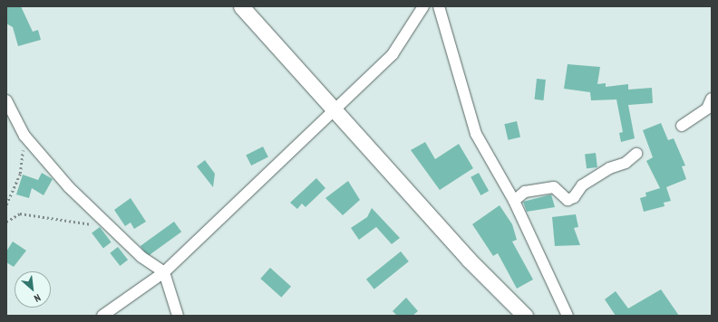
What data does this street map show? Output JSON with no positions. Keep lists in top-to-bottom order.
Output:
{
  "north": "bottom right"
}
